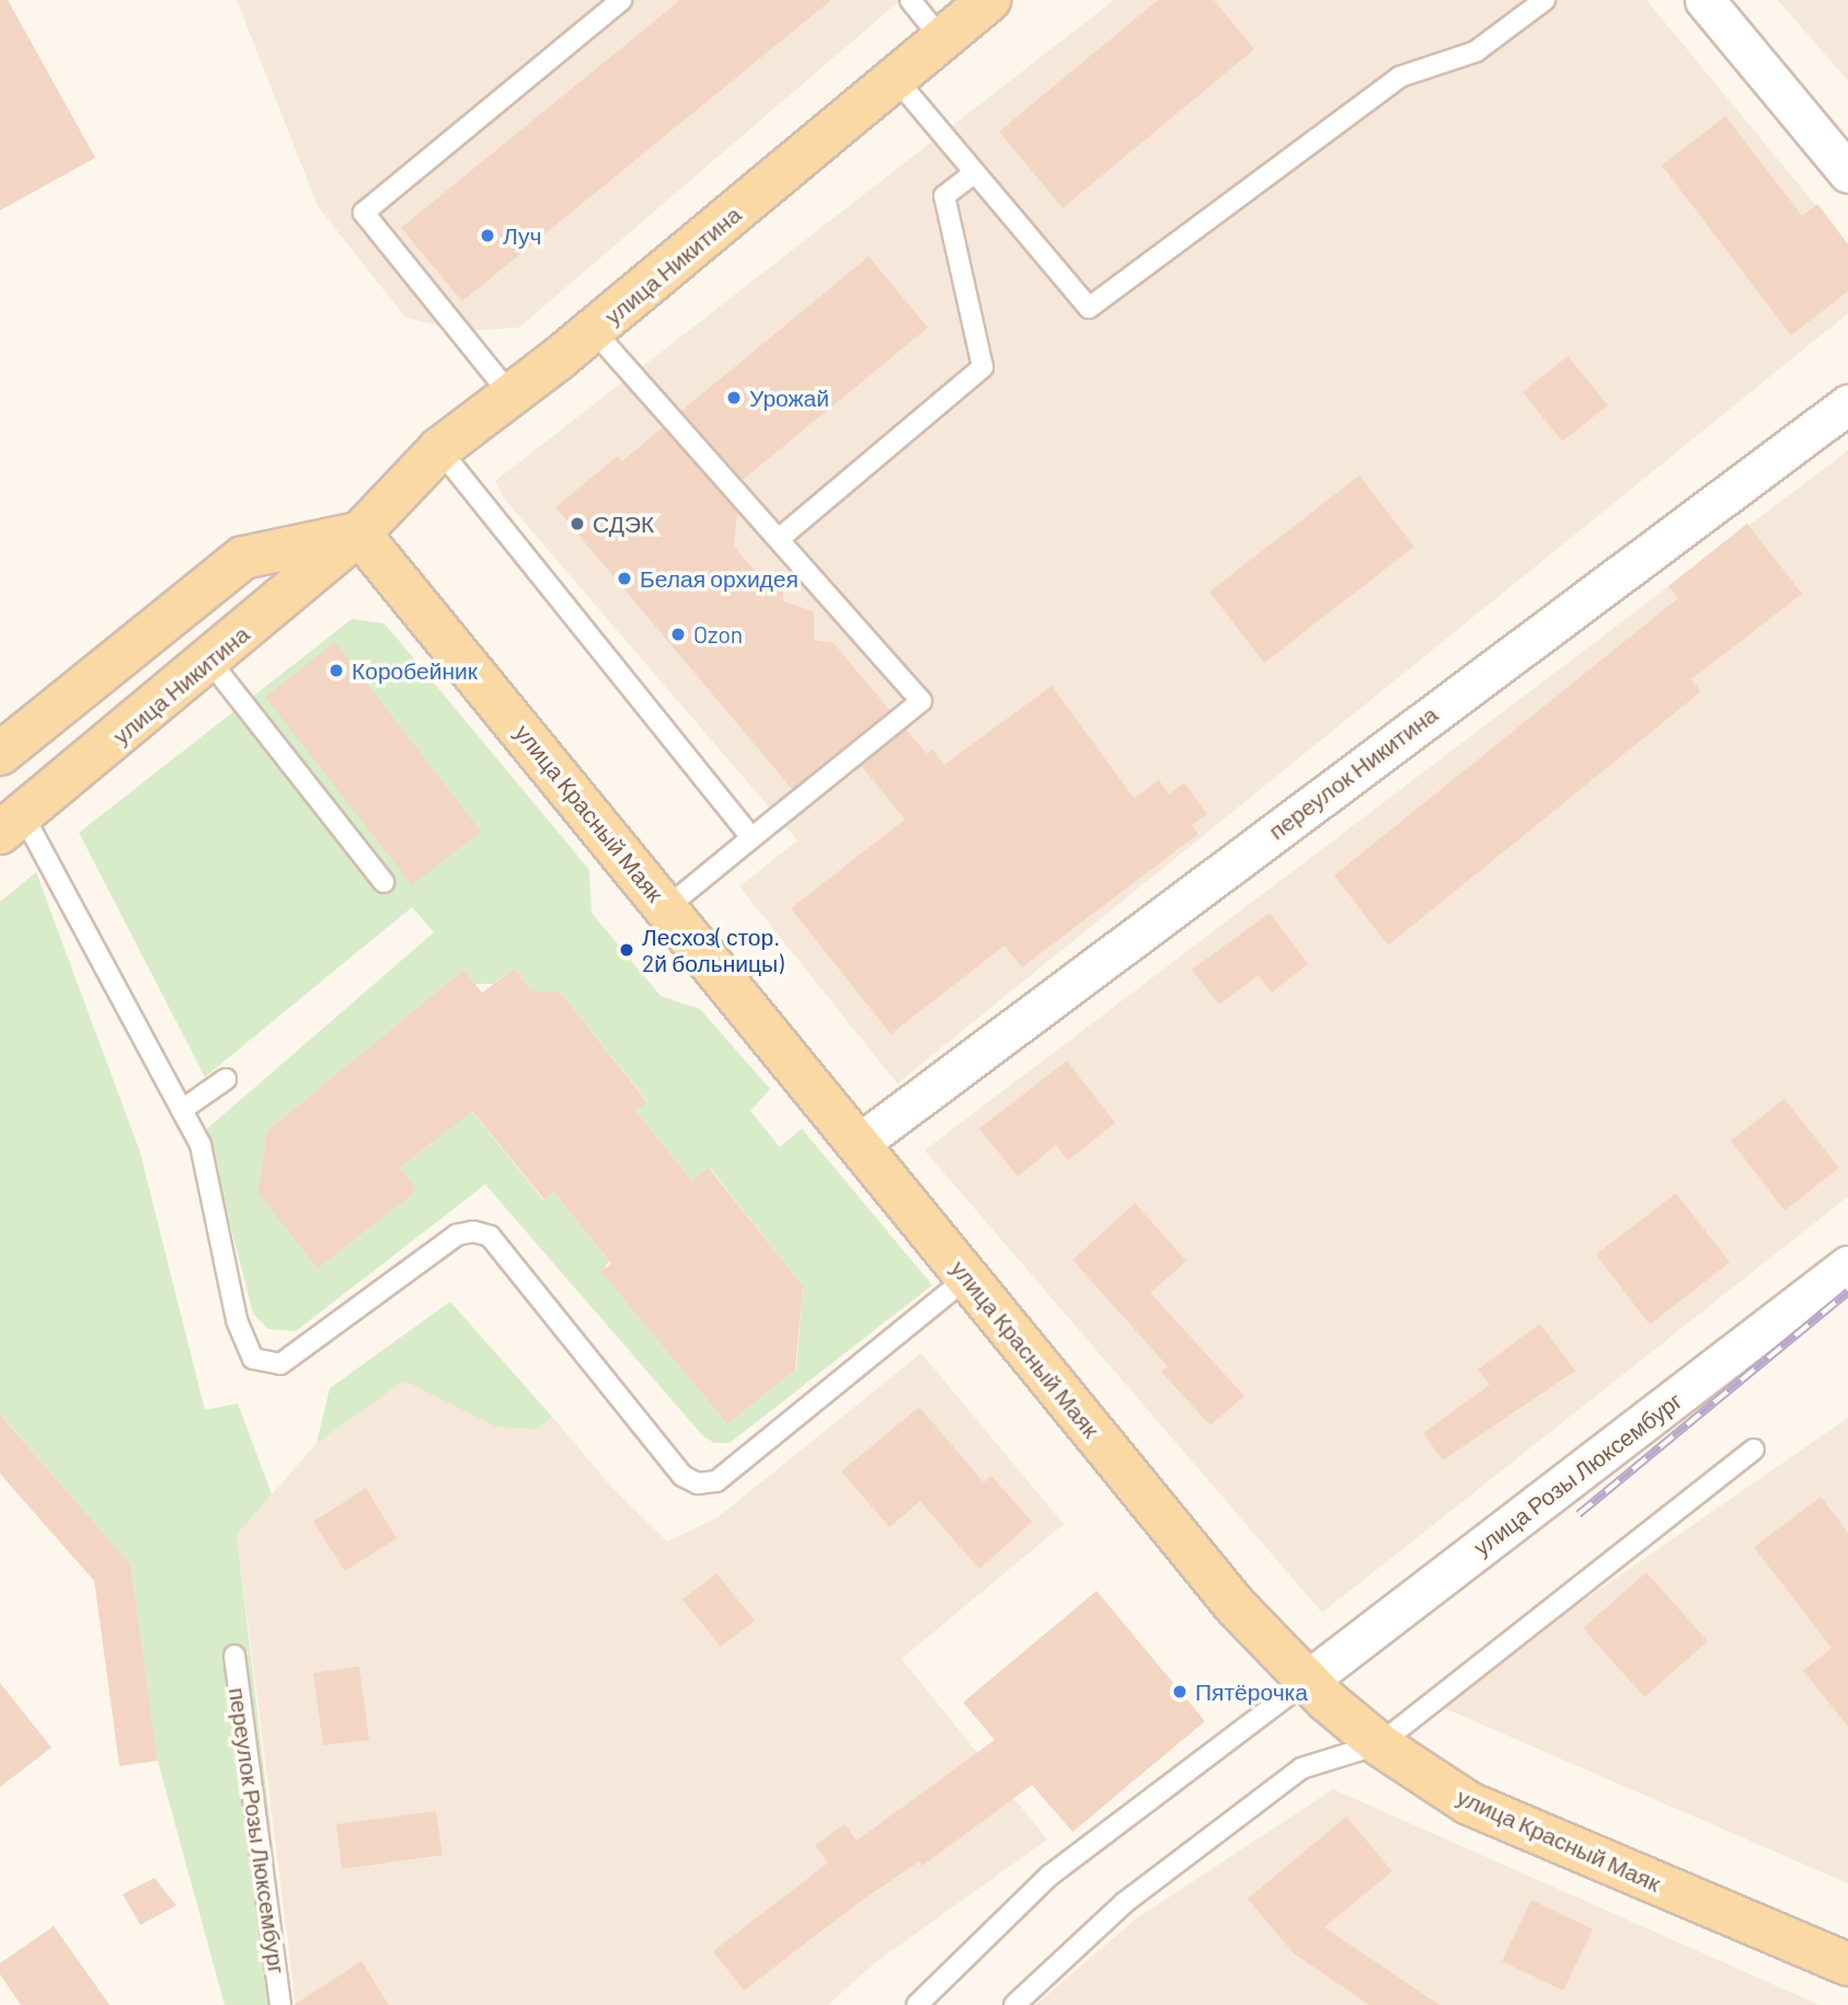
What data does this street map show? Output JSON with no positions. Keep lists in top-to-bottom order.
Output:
{
  "streets": {
    "main road": ["улица Никитина", "улица Красный Маяк"],
    "street": ["переулок Никитина", "улица Розы Люксембург"],
    "lane": ["переулок Розы Люксембург"]
  },
  "crossings": [
    ["улица Никитина", "улица Красный Маяк"],
    ["переулок Никитина", "улица Красный Маяк"],
    ["улица Красный Маяк", "улица Розы Люксембург"]
  ],
  "places": [
    "Луч",
    "Урожай",
    "СДЭК",
    "Белая орхидея",
    "Ozon",
    "Коробейник",
    "Лесхоз( стор. 2й больницы)",
    "Пятёрочка"
  ]
}
